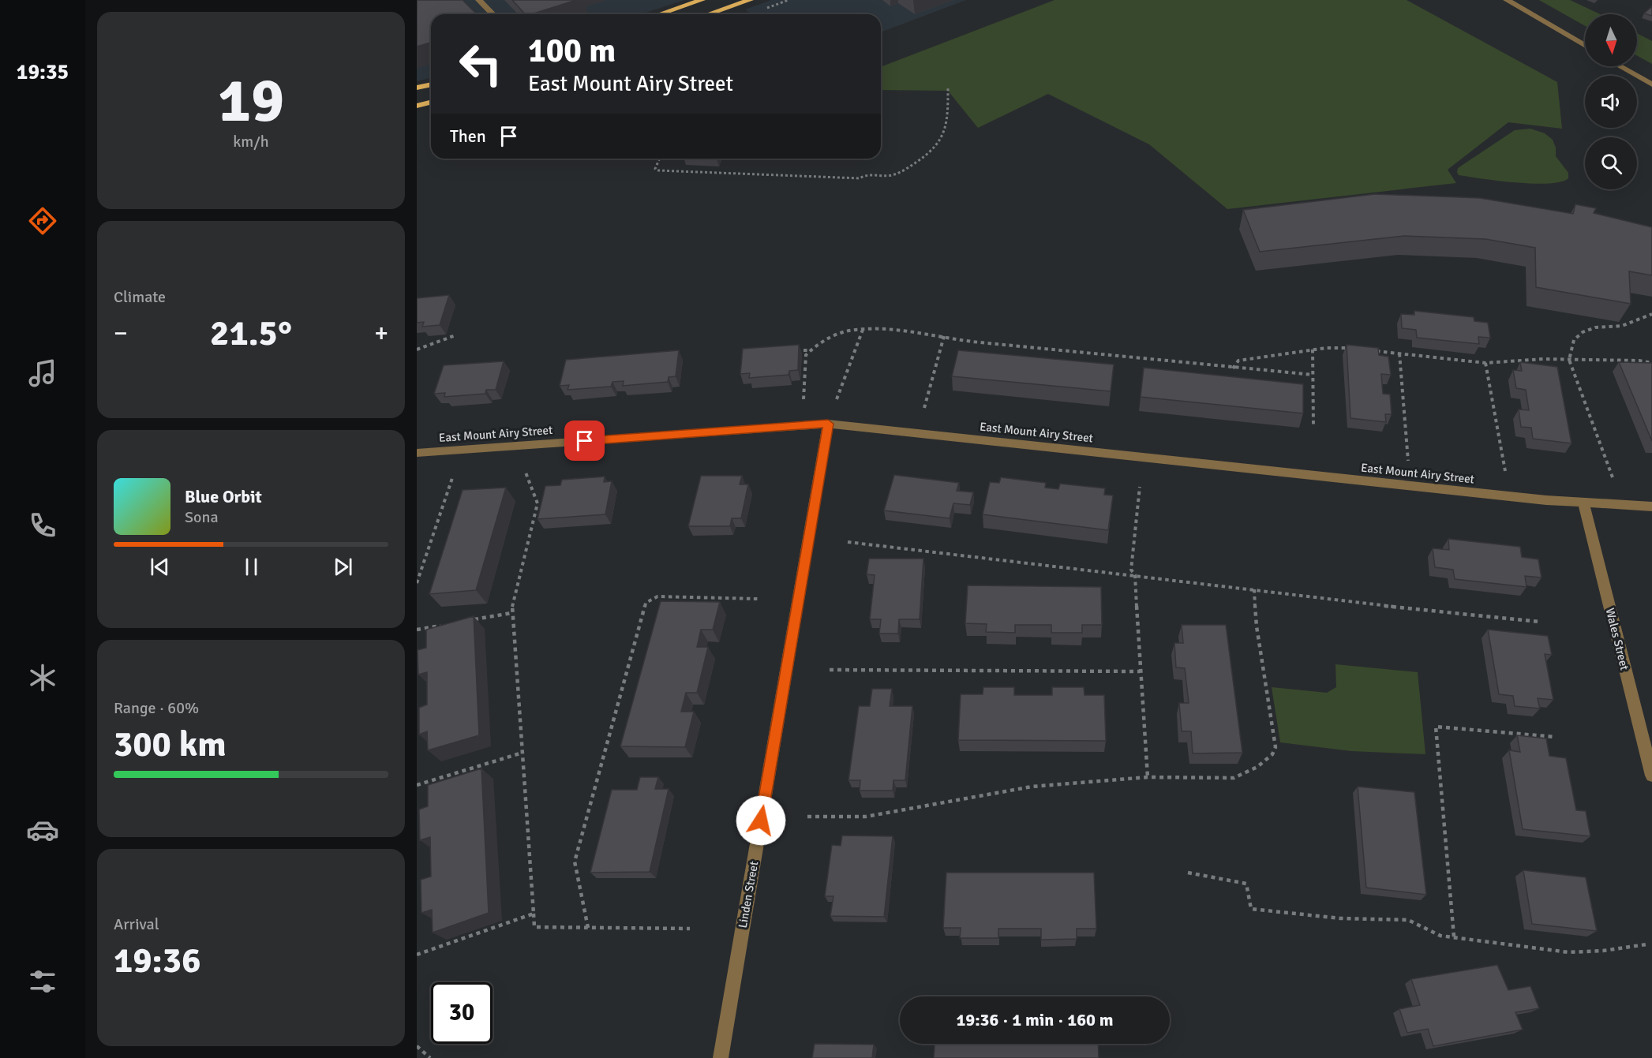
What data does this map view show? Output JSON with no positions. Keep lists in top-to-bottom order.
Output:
{
  "streets": {
    "street": ["East Mount Airy Street", "Wales Street", "Linden Street"]
  },
  "crossings": [
    ["East Mount Airy Street", "Wales Street"],
    ["East Mount Airy Street", "Linden Street"]
  ],
  "north": "bottom",
  "page": {
    "tabs": "19:35",
    "tile": [
      ["19", "km/h"],
      "Climate",
      ["Range · 60%", "300 km"],
      ["Arrival", "19:36"]
    ],
    "turn": ["100 m", "East Mount Airy Street"],
    "then": "Then",
    "heat": ["−", "21.5°", "+"],
    "song": ["Blue Orbit", "Sona"],
    "limit": "30",
    "trip": "19:36 · 1 min · 160 m"
  }
}
